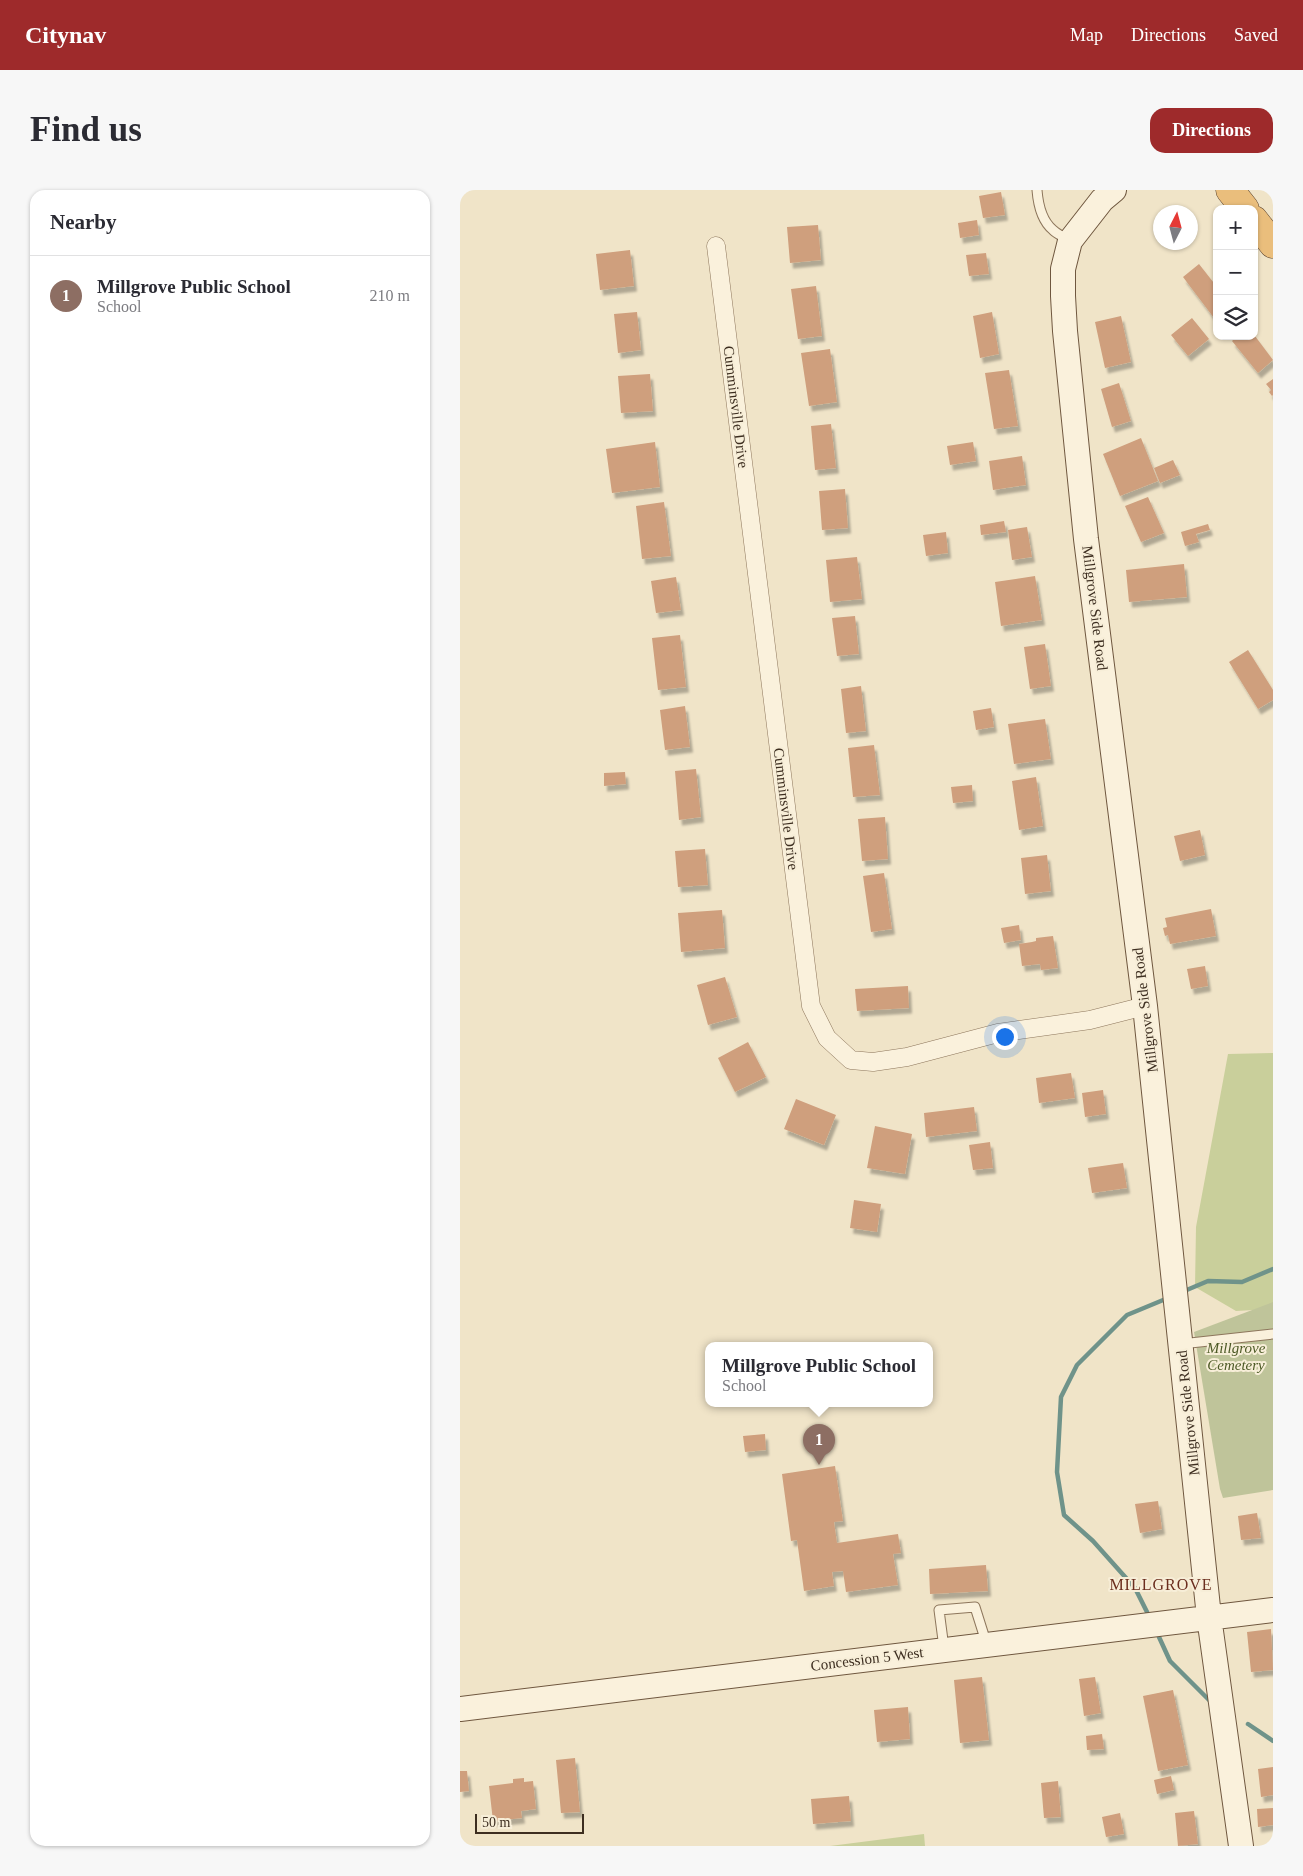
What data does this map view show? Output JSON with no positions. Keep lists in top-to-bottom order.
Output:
{
  "streets": {
    "main road": ["Millgrove Side Road", "Concession 5 West"],
    "street": ["Cumminsville Drive"]
  },
  "crossings": [
    ["Cumminsville Drive", "Millgrove Side Road"],
    ["Millgrove Side Road", "Concession 5 West"]
  ],
  "districts": ["MILLGROVE"],
  "parks": ["Millgrove Cemetery"],
  "scale_bar": "50 m",
  "north": "top",
  "page": {
    "header": "Citynav",
    "nav": ["Map", "Directions", "Saved"],
    "buttons": "Directions",
    "title": "Find us",
    "heading": "Nearby",
    "map_buttons": ["+", "−"],
    "list": [
      {
        "mark": "1",
        "name": "Millgrove Public School",
        "note": "School",
        "value": "210 m"
      }
    ],
    "popup": ["Millgrove Public School", "School"],
    "pins": "1",
    "scale": "50 m"
  }
}
